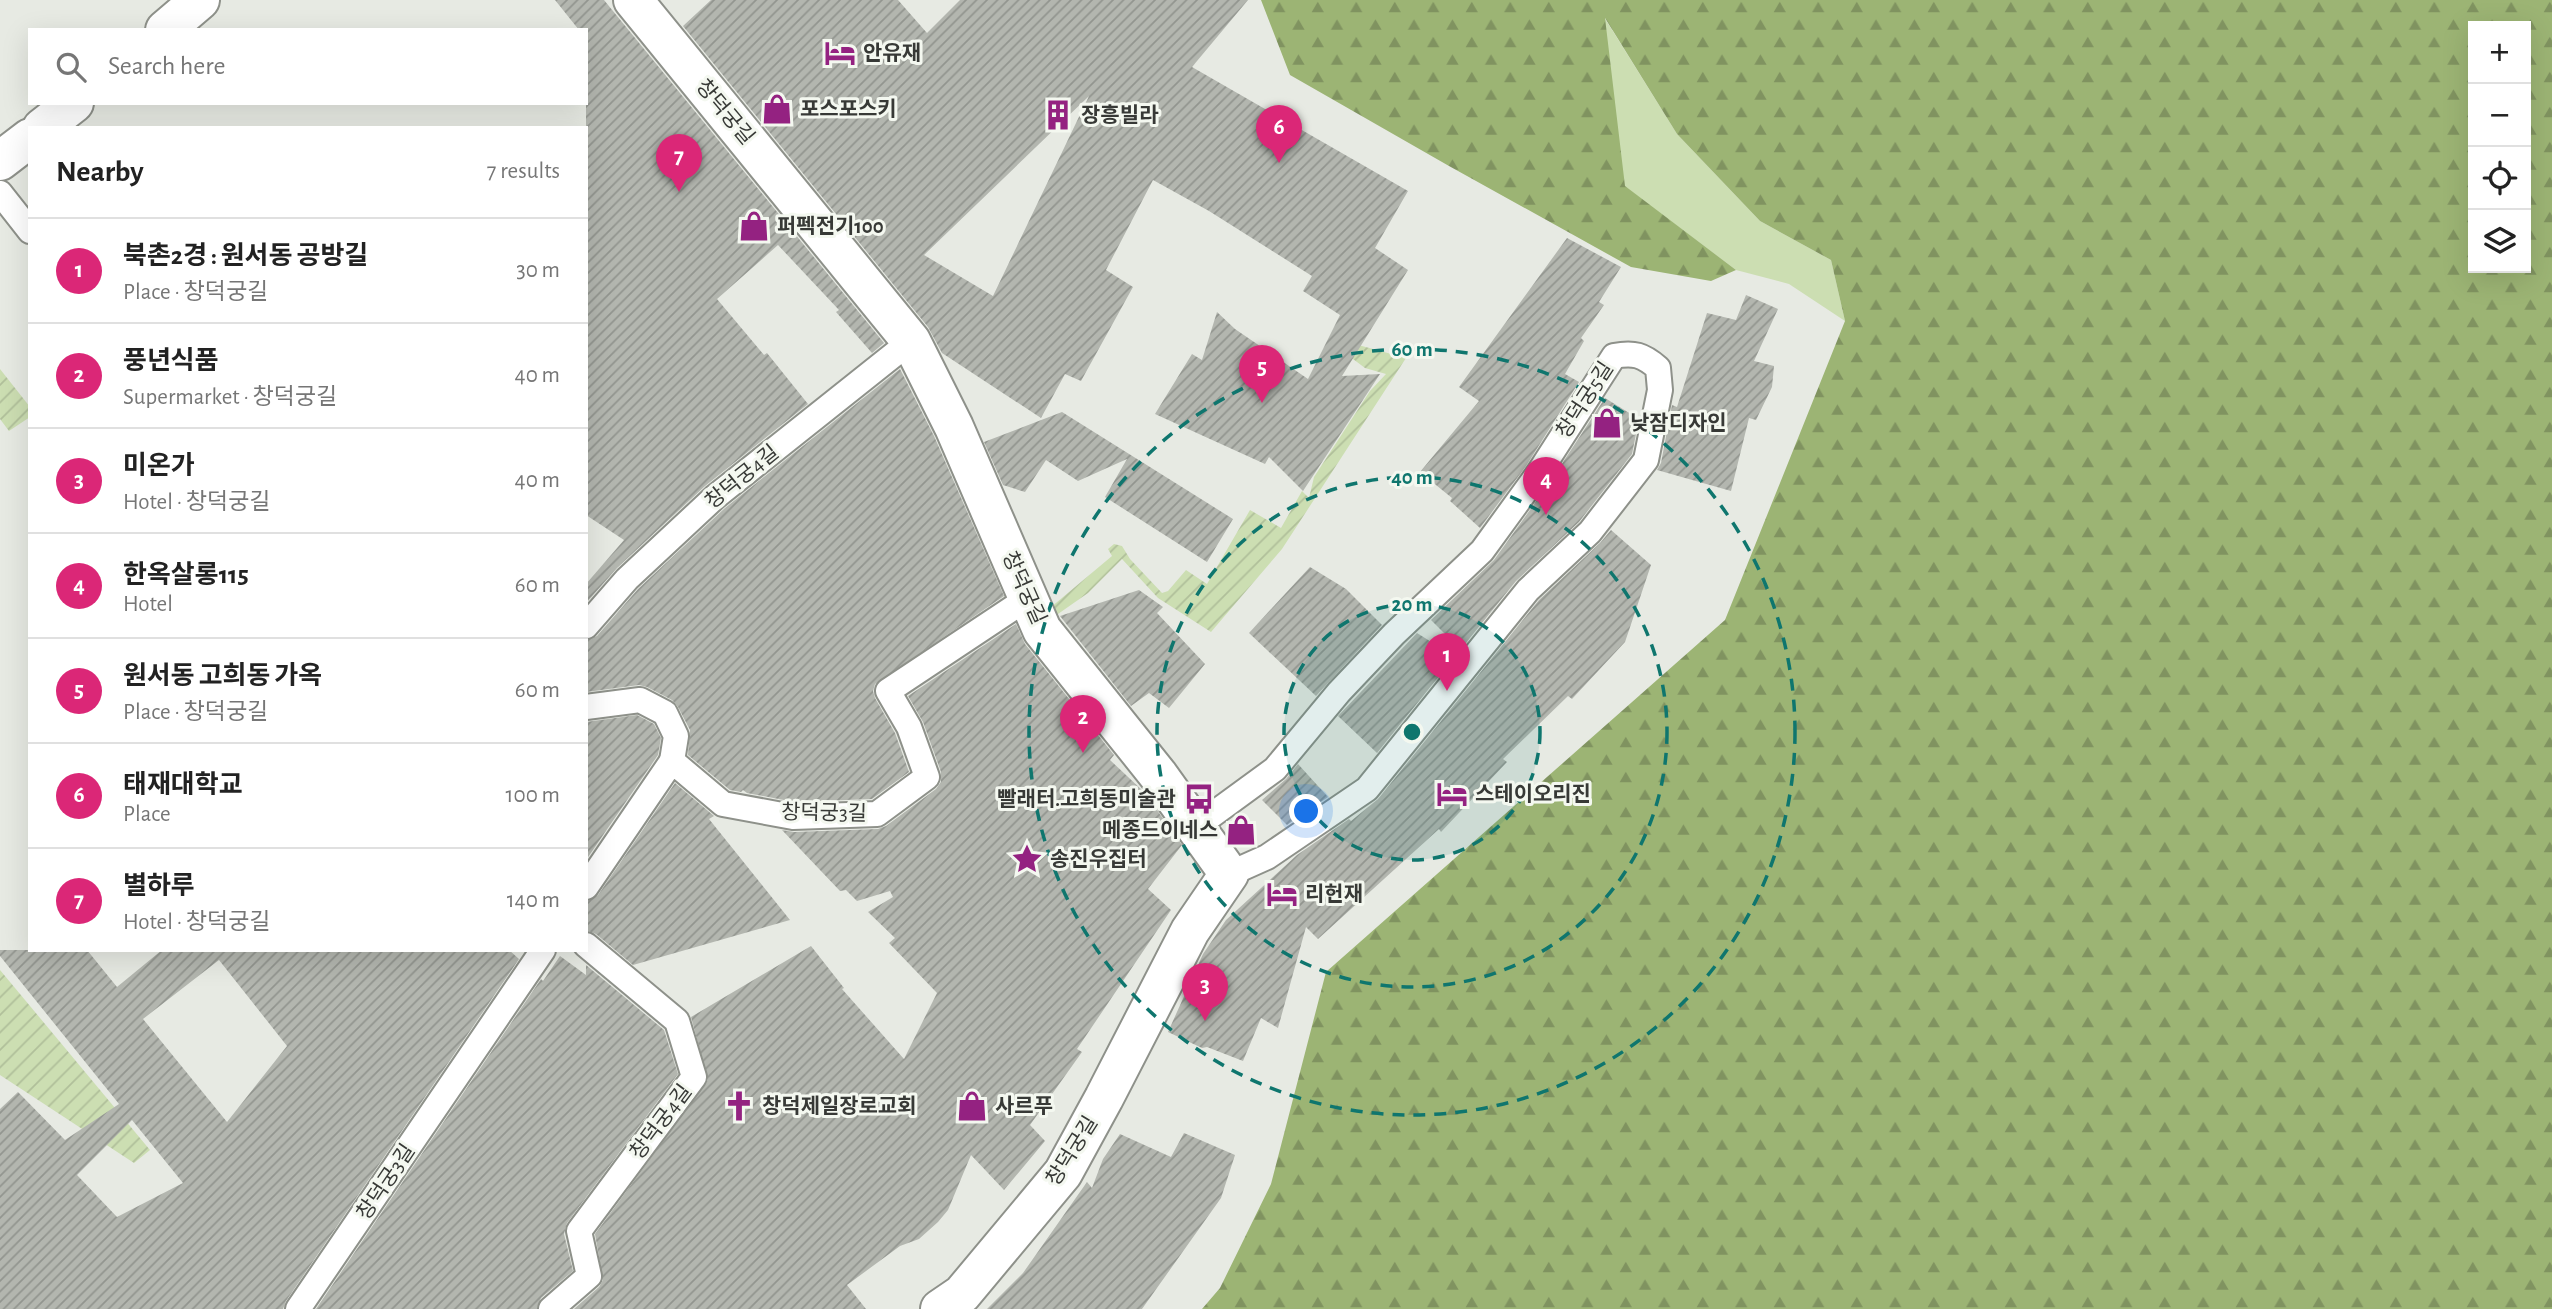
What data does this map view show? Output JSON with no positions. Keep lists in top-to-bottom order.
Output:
{
  "streets": {
    "street": ["창덕궁길"],
    "lane": ["창덕궁5길", "창덕궁4길", "창덕궁3길"]
  },
  "crossings": [
    ["창덕궁길", "창덕궁5길"],
    ["창덕궁길", "창덕궁4길"],
    ["창덕궁길", "창덕궁3길"]
  ],
  "places": {
    "hotel": ["안유재", "스테이오리진", "리헌재"],
    "shop": [
      "포스포스키",
      "퍼펙전기100",
      "낮잠디자인",
      "메종드이네스",
      "사르푸"
    ],
    "building": ["장흥빌라"],
    "bus stop": ["빨래터.고희동미술관"],
    "place": ["송진우집터"],
    "church": ["창덕제일장로교회"]
  },
  "page": {
    "map_buttons": ["+", "−"],
    "search": "Search here",
    "pins": [
      "6",
      "7",
      "5",
      "4",
      "1",
      "2",
      "3"
    ],
    "heading": ["Nearby", "7 results"],
    "list": [
      {
        "mark": "1",
        "name": "북촌2경 : 원서동 공방길",
        "note": "Place · 창덕궁길",
        "value": "30 m"
      },
      {
        "mark": "2",
        "name": "풍년식품",
        "note": "Supermarket · 창덕궁길",
        "value": "40 m"
      },
      {
        "mark": "3",
        "name": "미온가",
        "note": "Hotel · 창덕궁길",
        "value": "40 m"
      },
      {
        "mark": "4",
        "name": "한옥살롱115",
        "note": "Hotel",
        "value": "60 m"
      },
      {
        "mark": "5",
        "name": "원서동 고희동 가옥",
        "note": "Place · 창덕궁길",
        "value": "60 m"
      },
      {
        "mark": "6",
        "name": "태재대학교",
        "note": "Place",
        "value": "100 m"
      },
      {
        "mark": "7",
        "name": "별하루",
        "note": "Hotel · 창덕궁길",
        "value": "140 m"
      }
    ]
  },
  "rings": ["60 m", "40 m", "20 m"]
}
